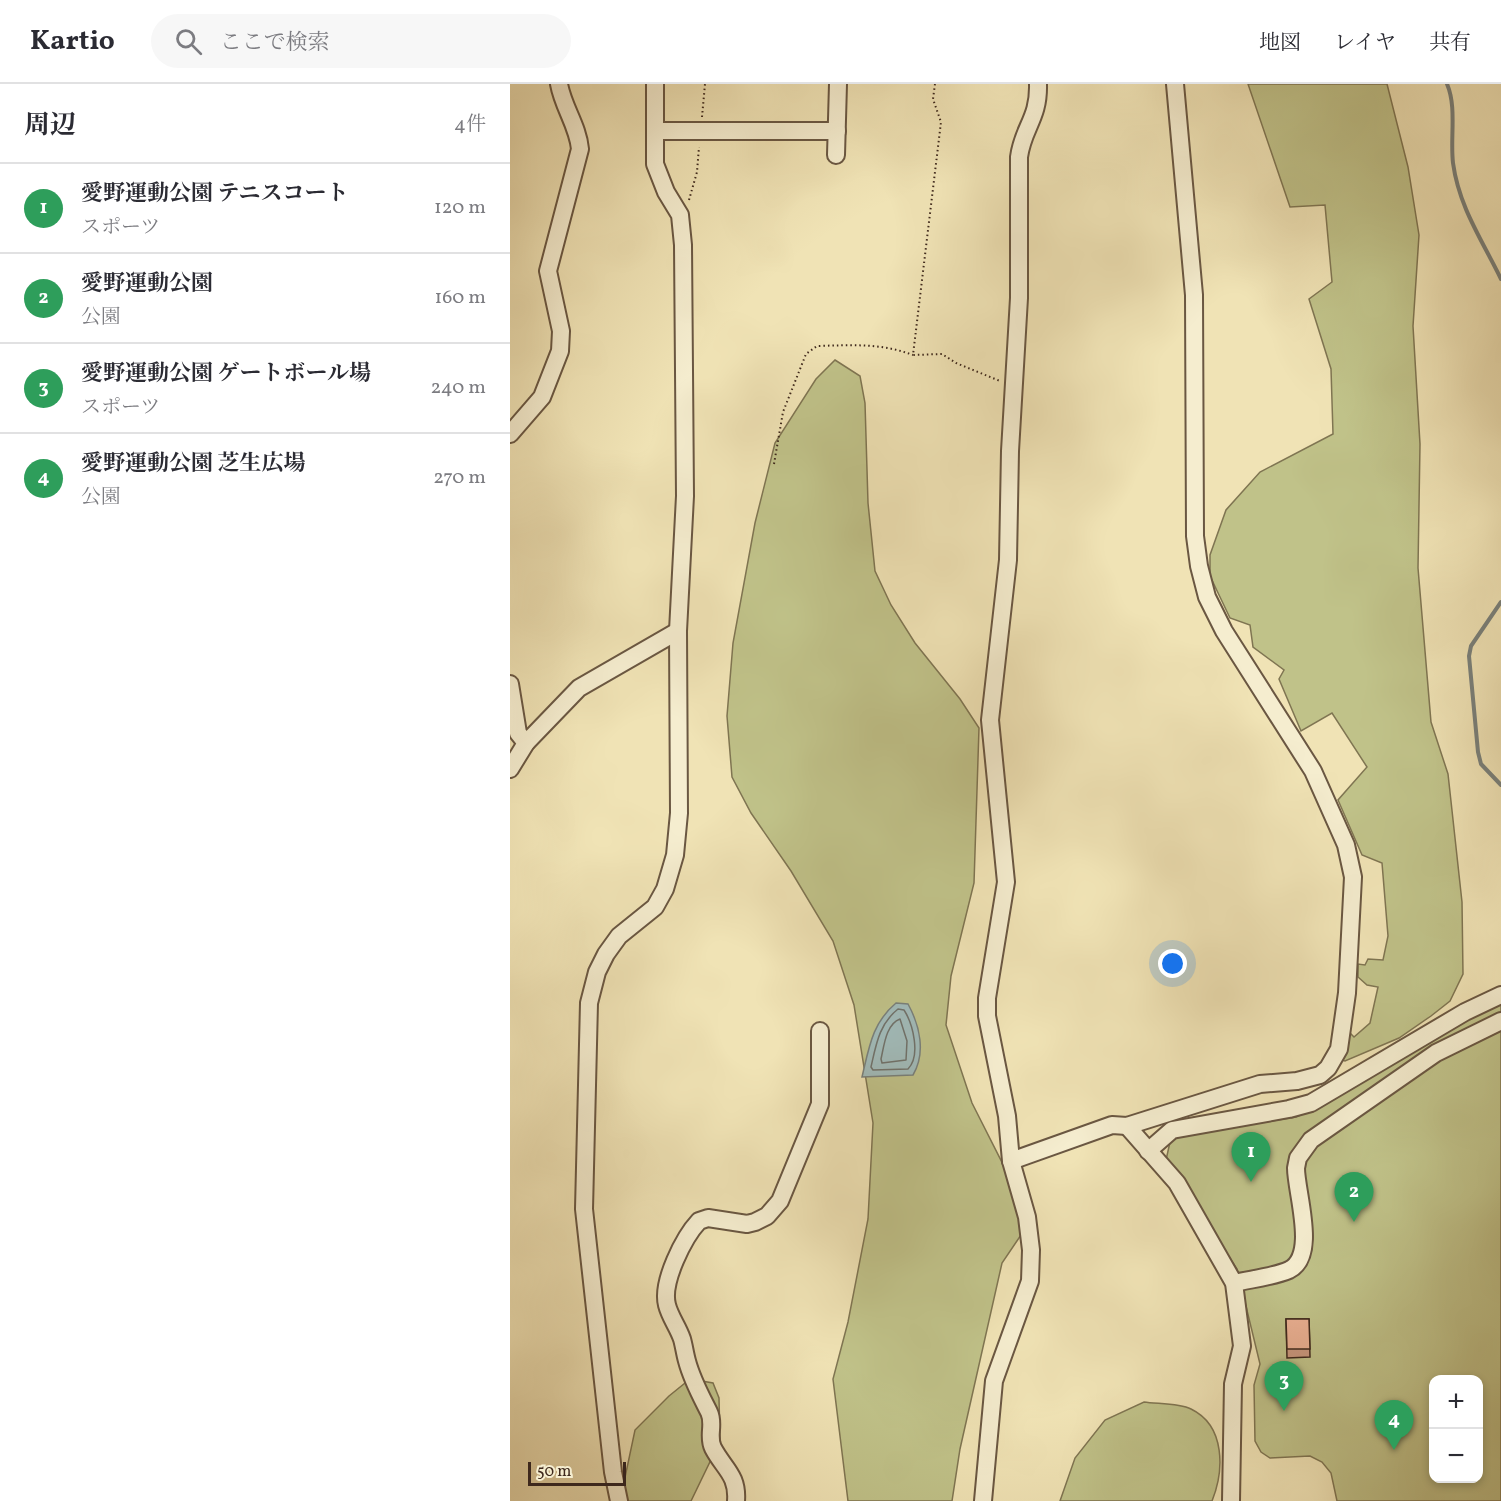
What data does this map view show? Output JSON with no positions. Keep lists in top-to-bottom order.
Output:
{
  "scale_bar": "50 m",
  "page": {
    "header": "Kartio",
    "search": "ここで検索",
    "nav": ["地図", "レイヤ", "共有"],
    "heading": ["周辺", "4件"],
    "list": [
      {
        "mark": "1",
        "name": "愛野運動公園 テニスコート",
        "note": "スポーツ",
        "value": "120 m"
      },
      {
        "mark": "2",
        "name": "愛野運動公園",
        "note": "公園",
        "value": "160 m"
      },
      {
        "mark": "3",
        "name": "愛野運動公園 ゲートボール場",
        "note": "スポーツ",
        "value": "240 m"
      },
      {
        "mark": "4",
        "name": "愛野運動公園 芝生広場",
        "note": "公園",
        "value": "270 m"
      }
    ],
    "pins": [
      "1",
      "2",
      "3",
      "4"
    ],
    "map_buttons": ["+", "−"],
    "scale": "50 m"
  }
}
